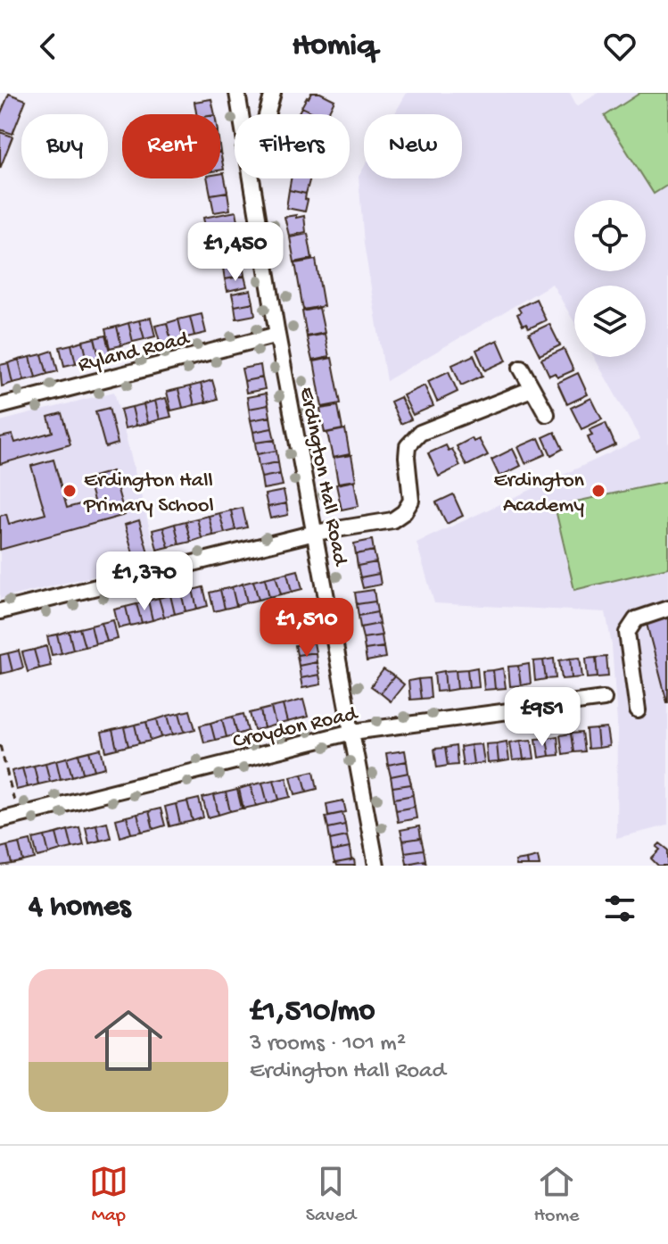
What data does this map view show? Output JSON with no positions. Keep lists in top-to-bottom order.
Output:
{
  "streets": {
    "street": ["Ryland Road", "Erdington Hall Road", "Croydon Road"]
  },
  "crossings": [
    ["Ryland Road", "Erdington Hall Road"],
    ["Erdington Hall Road", "Croydon Road"]
  ],
  "places": ["Erdington Hall Primary School", "Erdington Academy"],
  "page": {
    "header": "Homiq",
    "chip": [
      "Buy",
      "Rent",
      "Filters",
      "New"
    ],
    "price": [
      "£1,450",
      "£1,370",
      "£1,510",
      "£951"
    ],
    "heading": "4 homes",
    "list": [
      {
        "name": "£1,510/mo",
        "note": "3 rooms · 101 m² · Erdington Hall Road"
      }
    ],
    "tabs": ["Map", "Saved", "Home"]
  }
}
